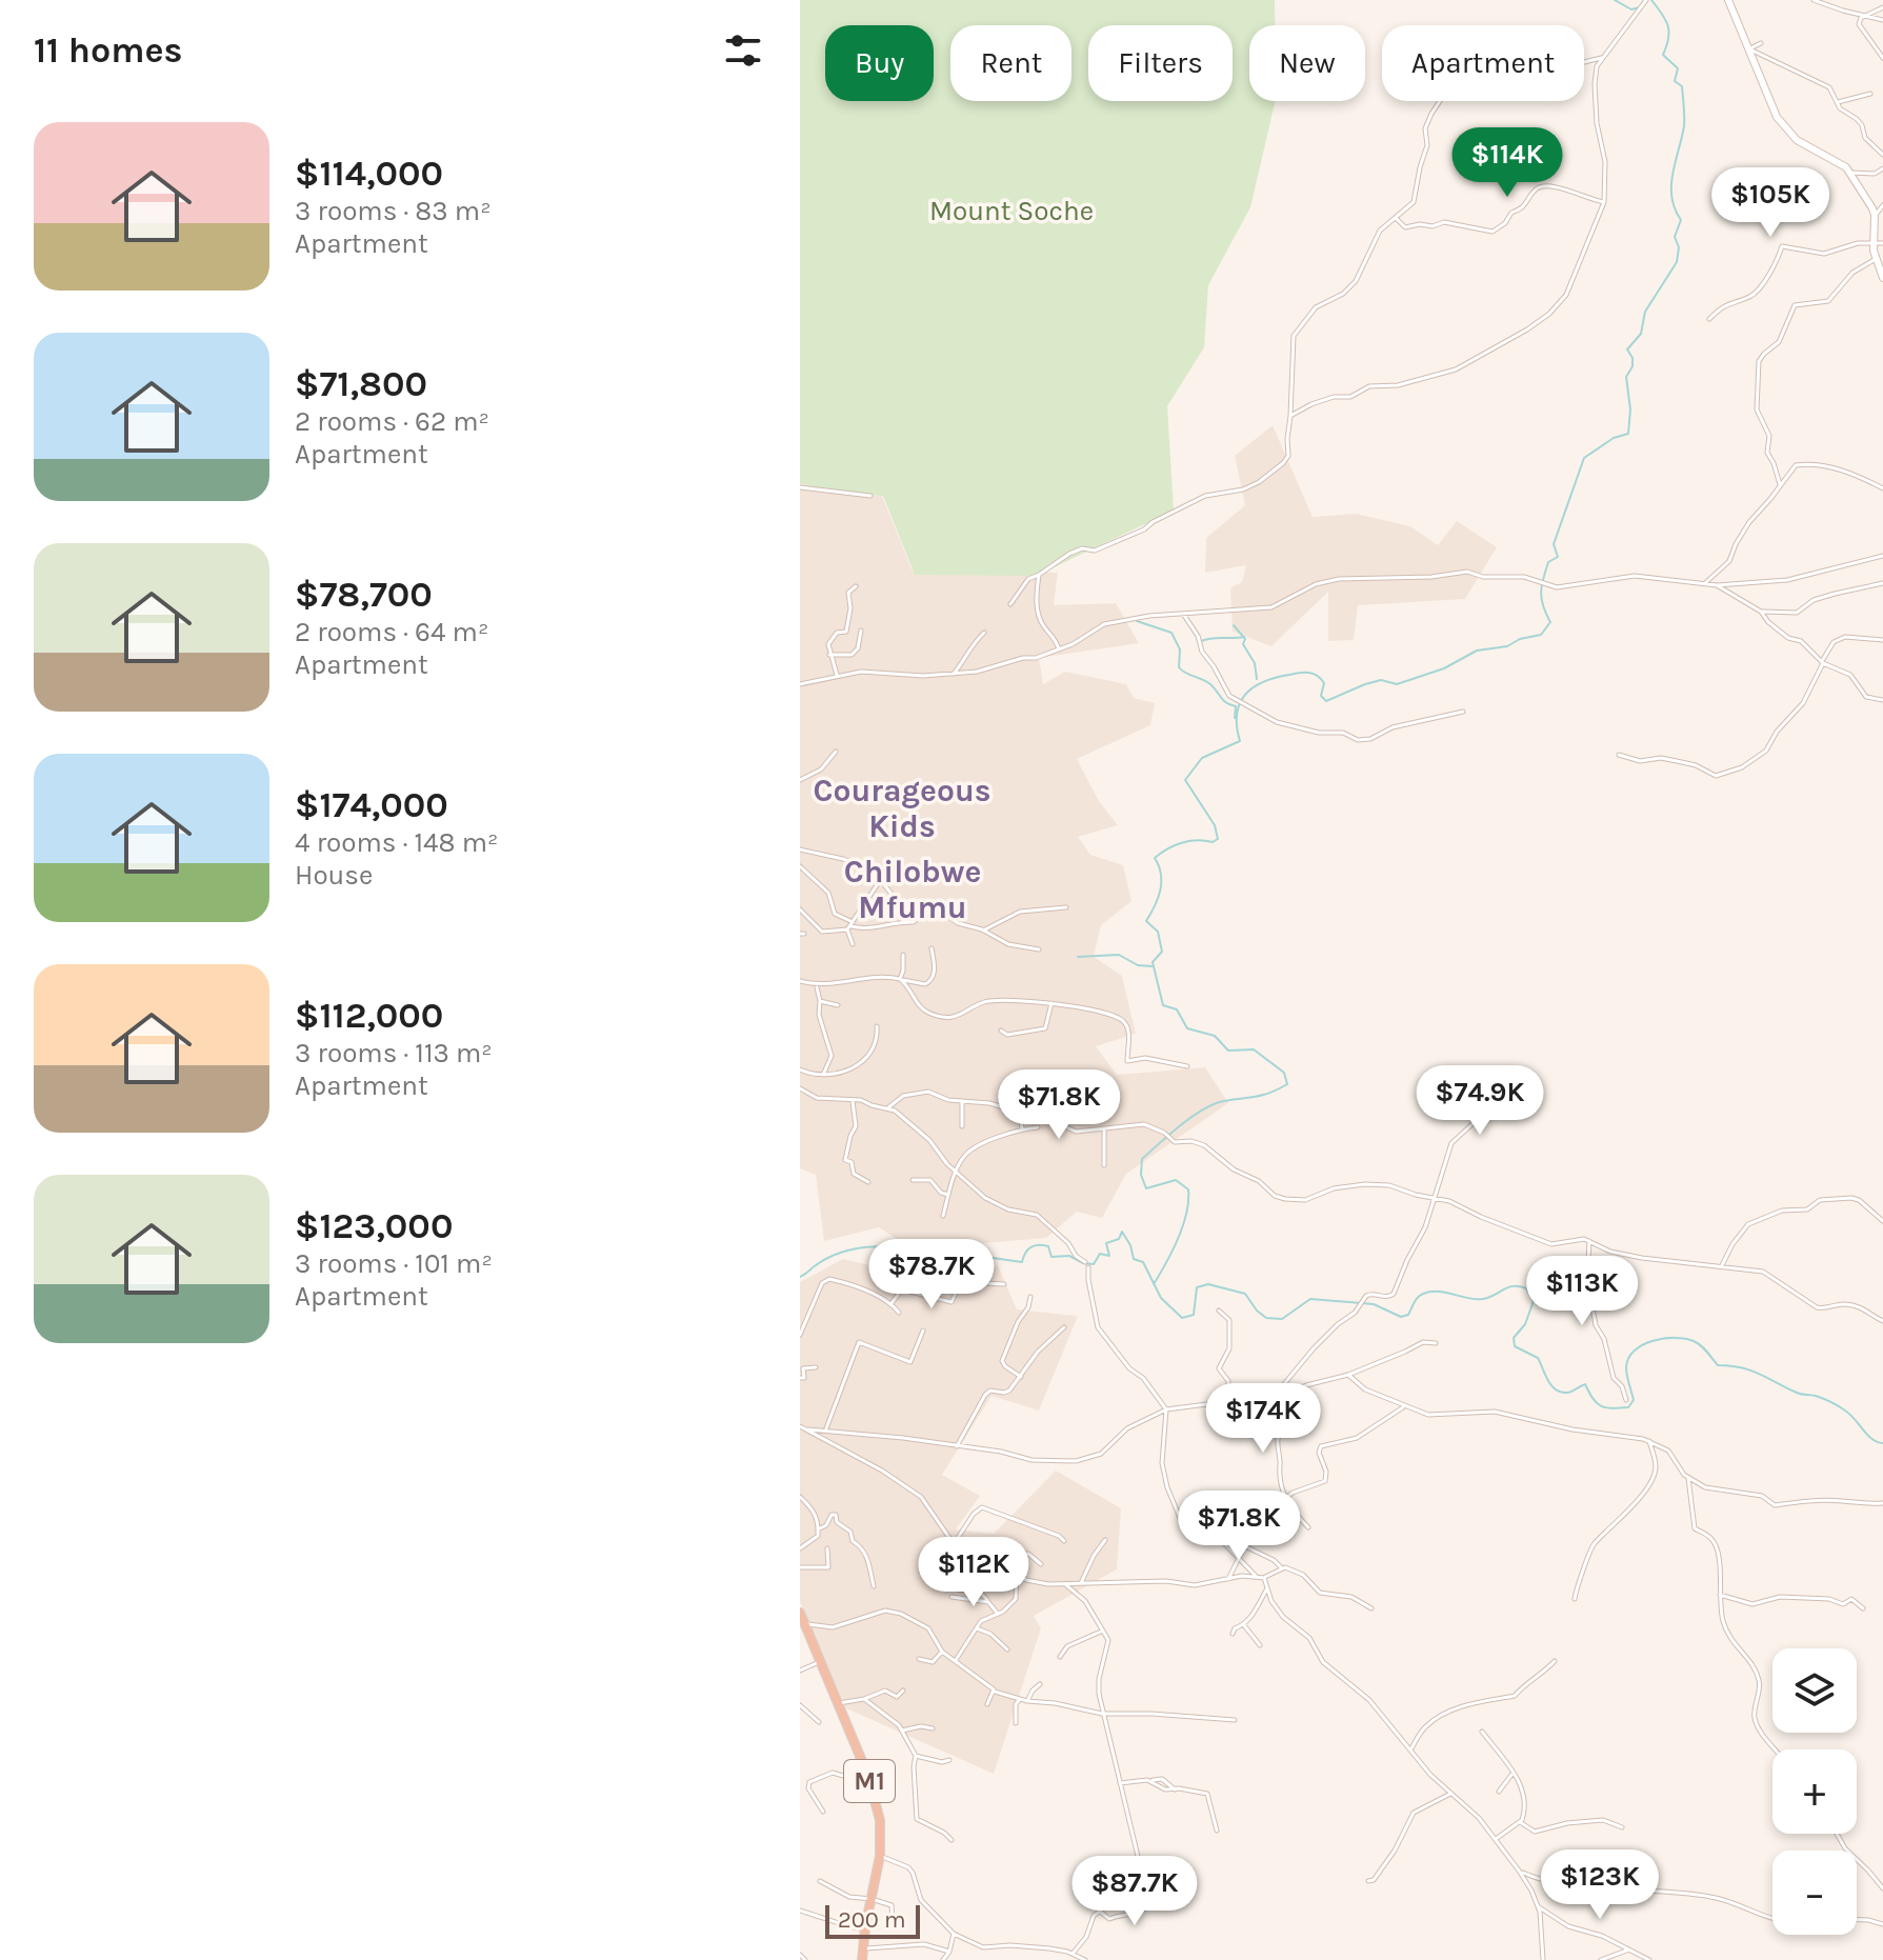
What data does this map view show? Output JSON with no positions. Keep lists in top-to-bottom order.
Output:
{
  "streets": {
    "highway": ["M1"]
  },
  "districts": ["Courageous Kids", "Chilobwe Mfumu"],
  "parks": ["Mount Soche"],
  "scale_bar": "200 m",
  "page": {
    "heading": "11 homes",
    "chip": [
      "Buy",
      "Rent",
      "Filters",
      "New",
      "Apartment"
    ],
    "list": [
      {
        "name": "$114,000",
        "note": "3 rooms · 83 m² · Apartment"
      },
      {
        "name": "$71,800",
        "note": "2 rooms · 62 m² · Apartment"
      },
      {
        "name": "$78,700",
        "note": "2 rooms · 64 m² · Apartment"
      },
      {
        "name": "$174,000",
        "note": "4 rooms · 148 m² · House"
      },
      {
        "name": "$112,000",
        "note": "3 rooms · 113 m² · Apartment"
      },
      {
        "name": "$123,000",
        "note": "3 rooms · 101 m² · Apartment"
      }
    ],
    "price": [
      "$114K",
      "$105K",
      "$74.9K",
      "$71.8K",
      "$78.7K",
      "$113K",
      "$174K",
      "$71.8K",
      "$112K",
      "$123K",
      "$87.7K"
    ],
    "map_buttons": ["+", "−"],
    "scale": "200 m"
  }
}
